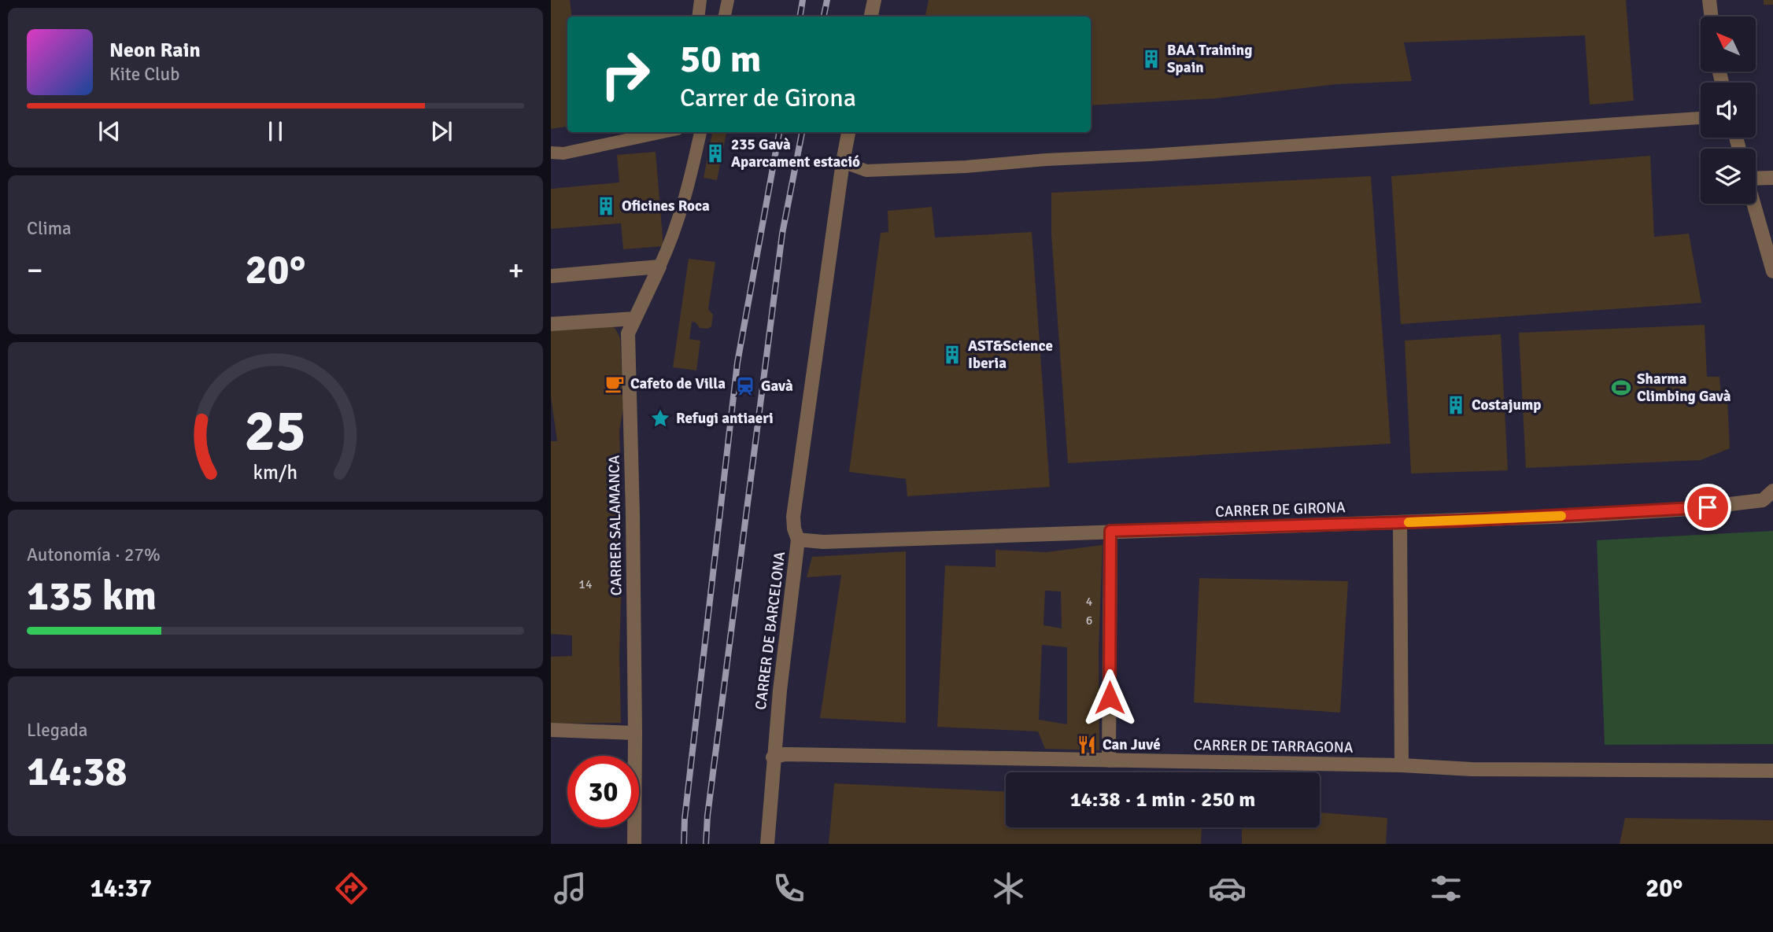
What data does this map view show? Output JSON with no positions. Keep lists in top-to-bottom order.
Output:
{
  "streets": {
    "street": [
      "CARRER DE GIRONA",
      "CARRER SALAMANCA",
      "CARRER DE BARCELONA",
      "CARRER DE TARRAGONA"
    ]
  },
  "crossings": [
    ["CARRER DE GIRONA", "CARRER DE BARCELONA"],
    ["CARRER DE BARCELONA", "CARRER DE TARRAGONA"]
  ],
  "places": {
    "building": [
      "BAA Training Spain",
      "235 Gavà Aparcament estació",
      "Oficines Roca",
      "AST&Science Iberia",
      "Costajump"
    ],
    "cafe": ["Cafeto de Villa"],
    "station": ["Gavà"],
    "sports": ["Sharma Climbing Gavà"],
    "place": ["Refugi antiaeri"],
    "restaurant": ["Can Juvé"]
  },
  "house_numbers": ["14", "4", "6"],
  "north": "top left",
  "page": {
    "turn": ["50 m", "Carrer de Girona"],
    "song": ["Neon Rain", "Kite Club"],
    "tile": [
      "Clima",
      ["Autonomía · 27%", "135 km"],
      ["Llegada", "14:38"]
    ],
    "heat": ["−", "20°", "+"],
    "limit": "30",
    "trip": "14:38 · 1 min · 250 m",
    "tabs": ["14:37", "20°"],
    "gauge": ["25", "km/h"]
  }
}
